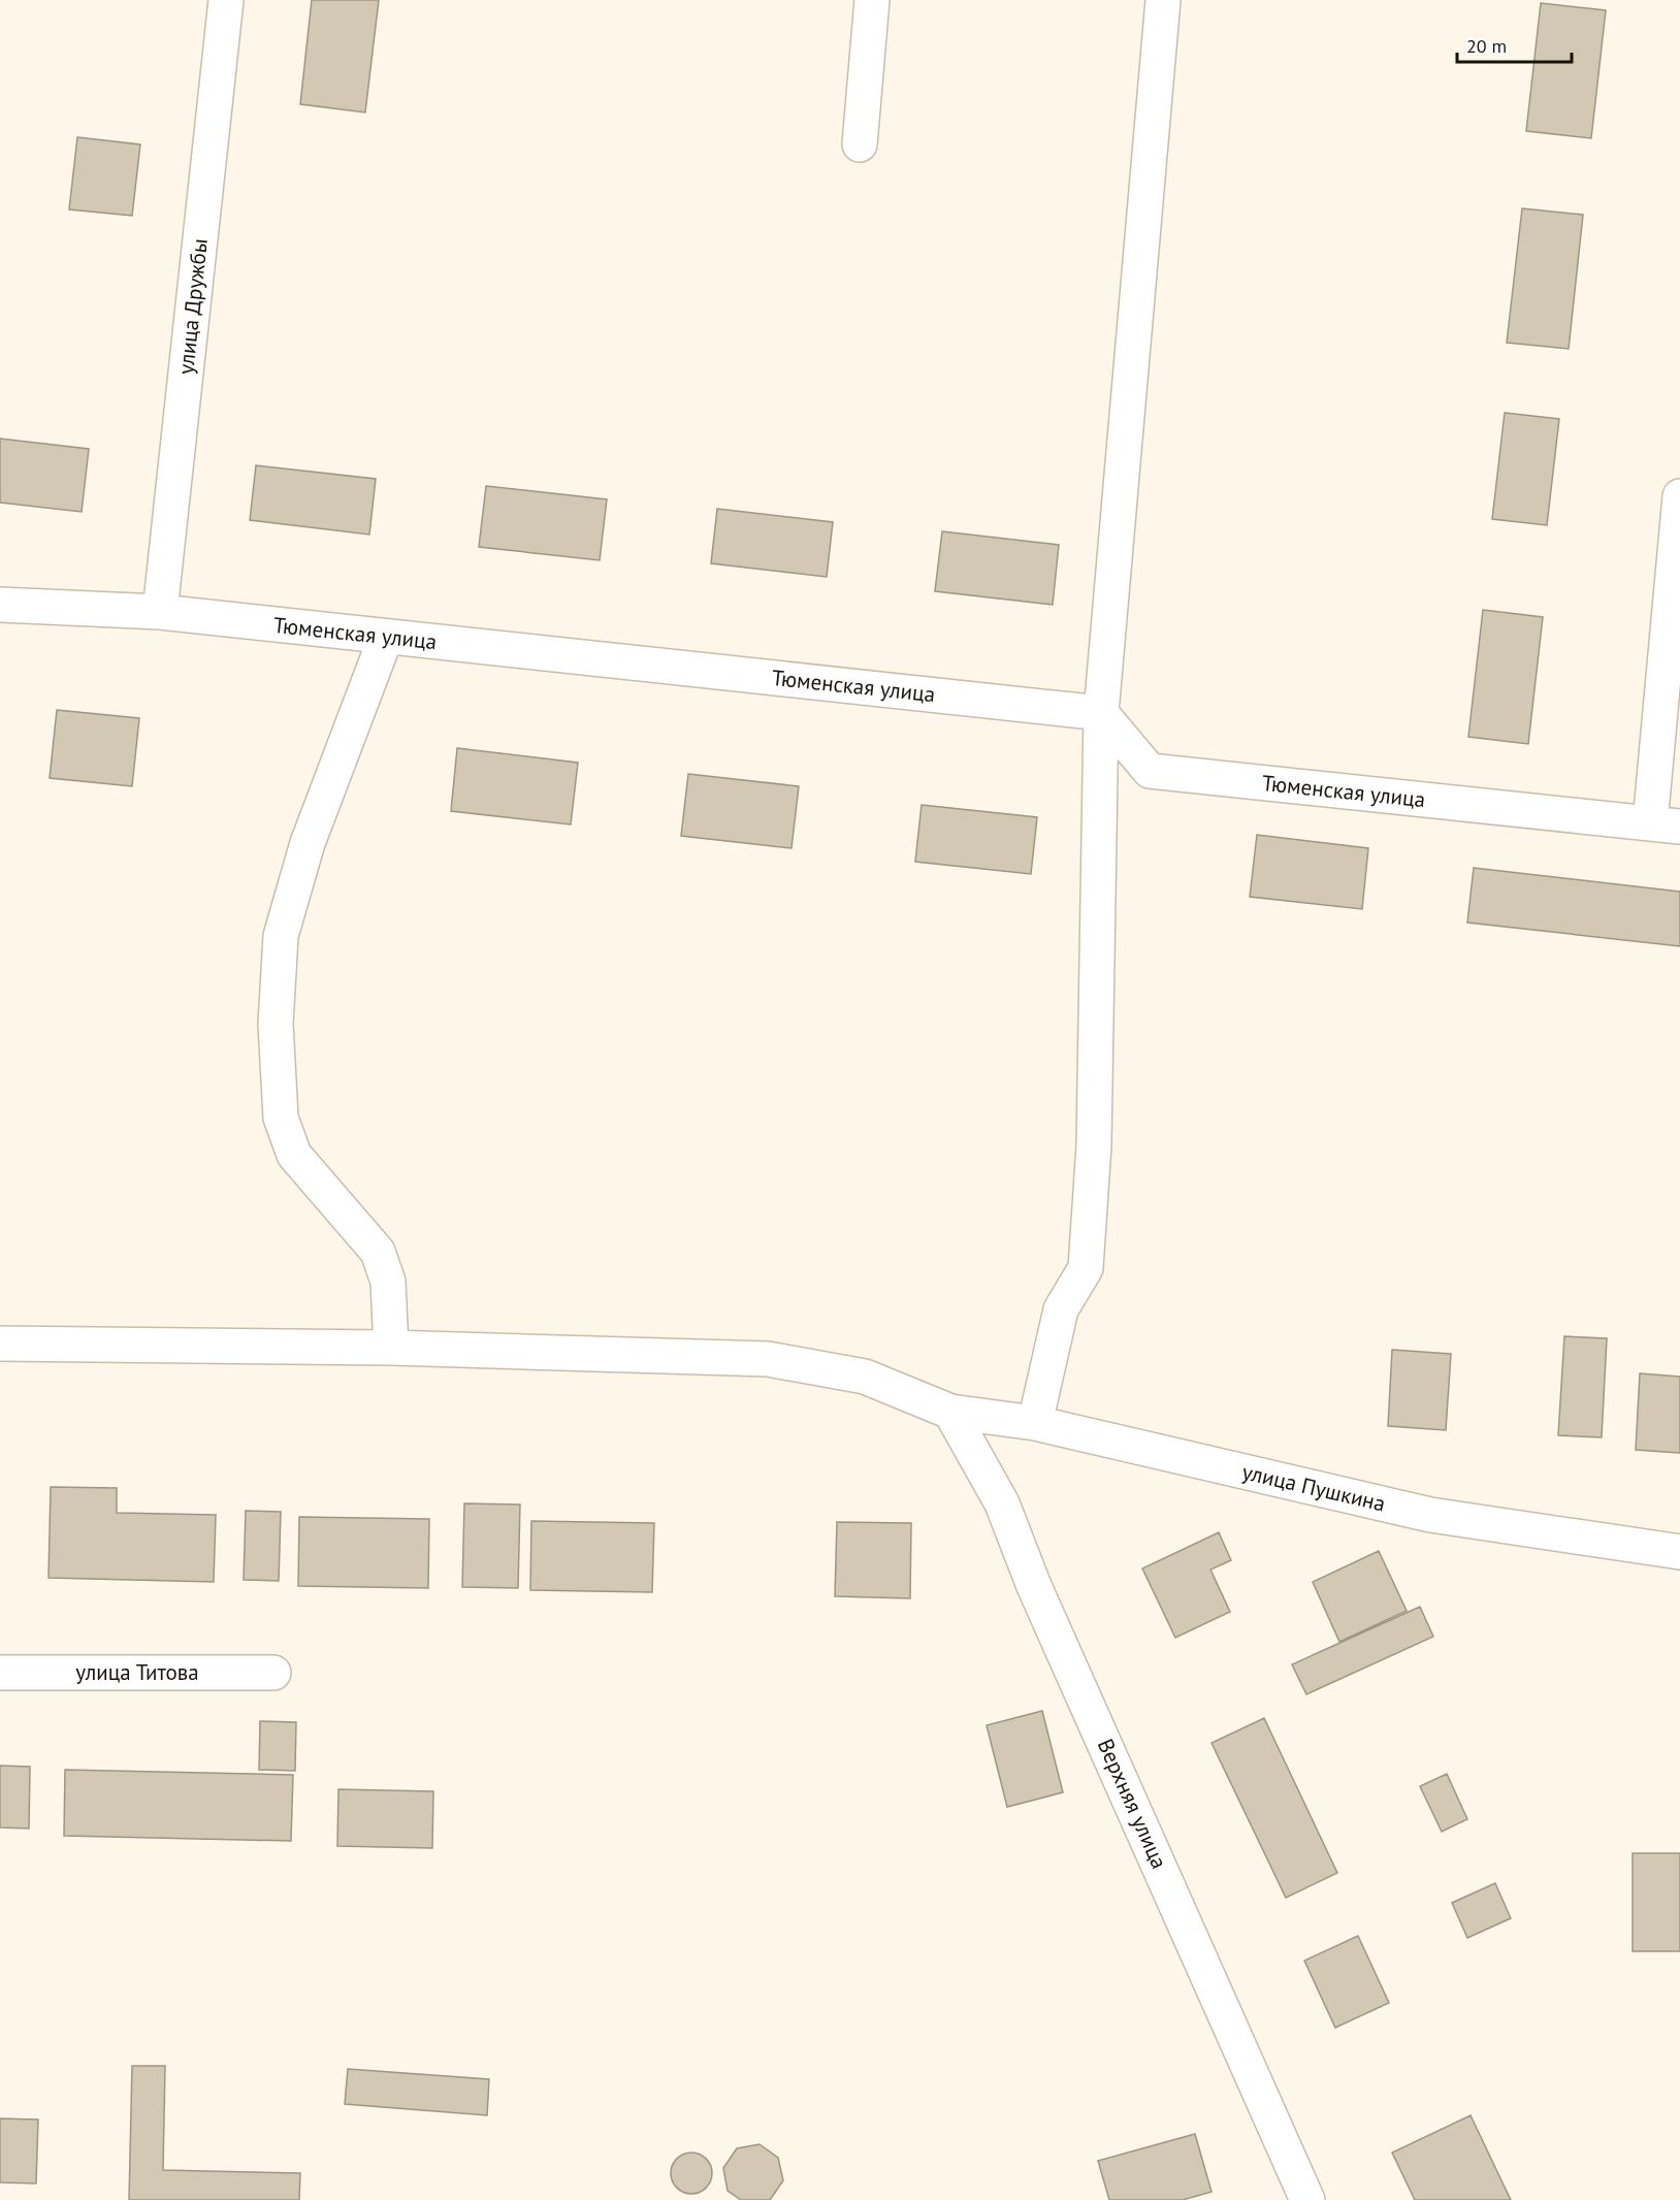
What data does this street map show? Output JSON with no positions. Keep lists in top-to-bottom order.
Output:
{
  "streets": {
    "street": [
      "улица Дружбы",
      "Тюменская улица",
      "улица Пушкина",
      "улица Титова",
      "Верхняя улица"
    ]
  },
  "crossings": [
    ["улица Дружбы", "Тюменская улица"],
    ["улица Пушкина", "Верхняя улица"]
  ],
  "scale_bar": "20 m"
}
